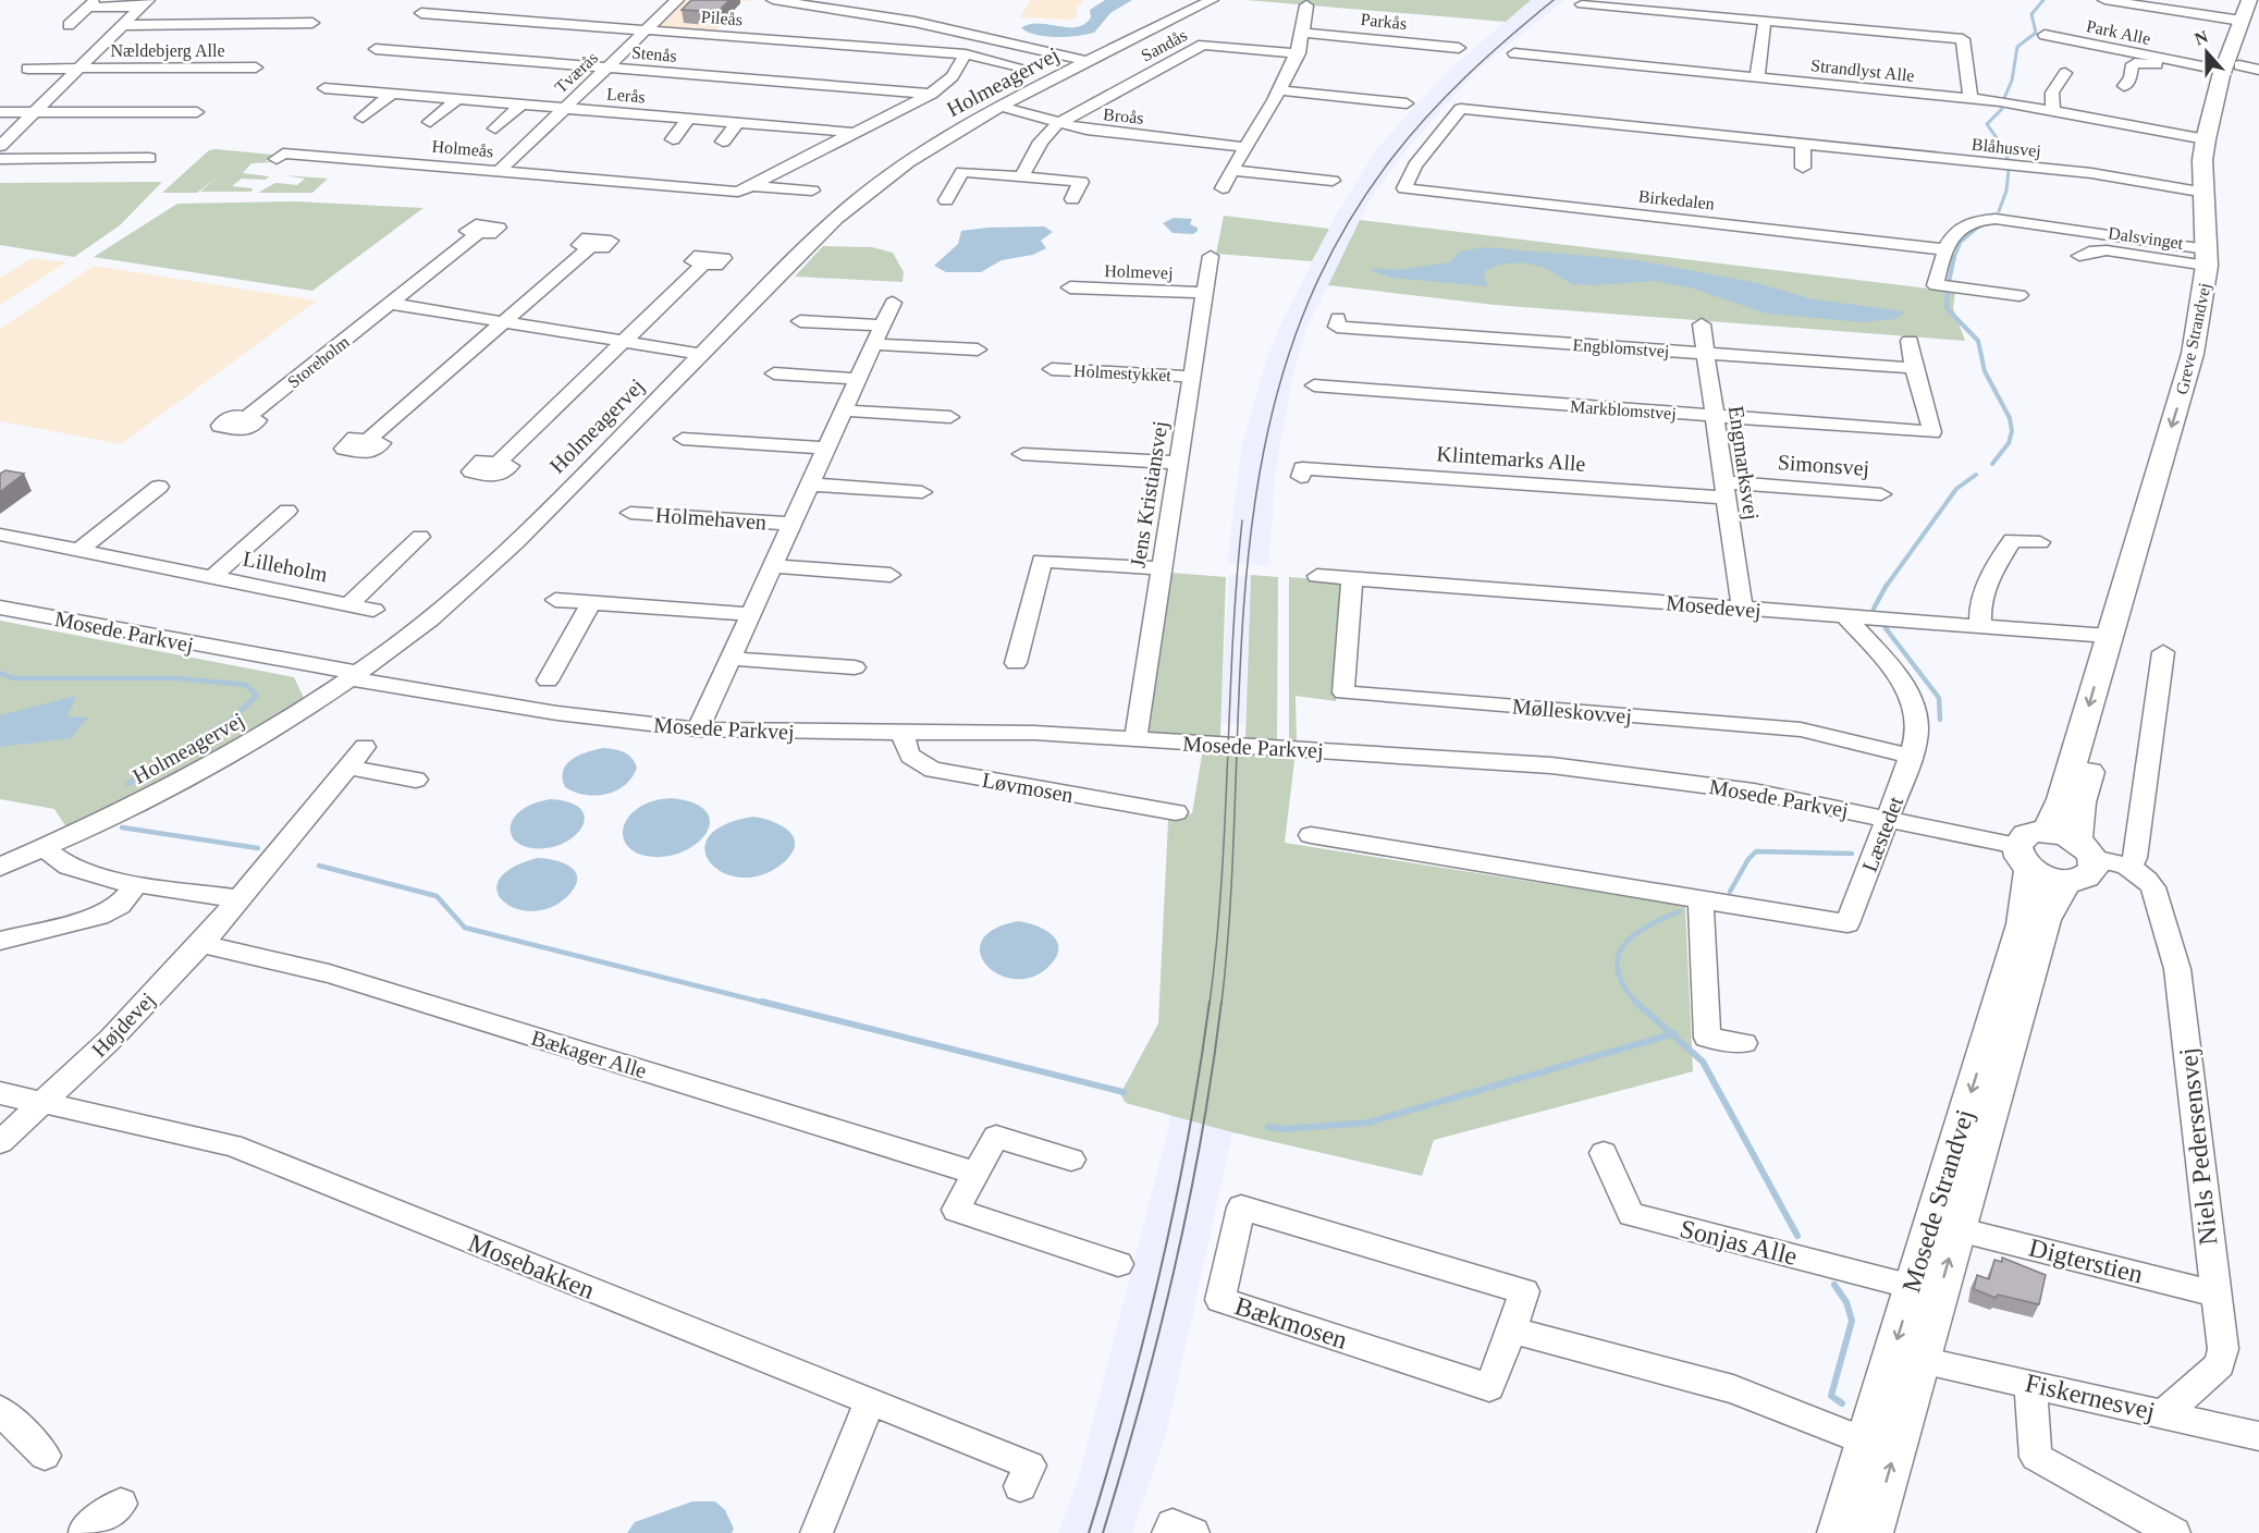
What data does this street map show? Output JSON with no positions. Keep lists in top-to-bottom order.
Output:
{
  "streets": {
    "main road": ["Greve Strandvej", "Mosede Strandvej"],
    "street": [
      "Pileås",
      "Parkås",
      "Park Alle",
      "Sandås",
      "Nældebjerg Alle",
      "Stenås",
      "Strandlyst Alle",
      "Tværås",
      "Holmeagervej",
      "Lerås",
      "Broås",
      "Blåhusvej",
      "Holmeås",
      "Birkedalen",
      "Dalsvinget",
      "Holmevej",
      "Engblomstvej",
      "Storeholm",
      "Holmestykket",
      "Markblomstvej",
      "Klintemarks Alle",
      "Engmarksvej",
      "Simonsvej",
      "Jens Kristiansvej",
      "Holmehaven",
      "Lilleholm",
      "Mosedevej",
      "Mosede Parkvej",
      "Mølleskovvej",
      "Løvmosen",
      "Læstedet",
      "Højdevej",
      "Bækager Alle",
      "Niels Pedersensvej",
      "Sonjas Alle",
      "Digterstien",
      "Mosebakken",
      "Bækmosen",
      "Fiskernesvej"
    ]
  },
  "crossings": [
    ["Pileås", "Tværås"],
    ["Pileås", "Holmeås"],
    ["Park Alle", "Greve Strandvej"],
    ["Sandås", "Broås"],
    ["Stenås", "Tværås"],
    ["Stenås", "Holmeås"],
    ["Strandlyst Alle", "Greve Strandvej"],
    ["Tværås", "Lerås"],
    ["Tværås", "Holmeås"],
    ["Holmeagervej", "Broås"],
    ["Holmeagervej", "Mosede Parkvej"],
    ["Lerås", "Holmeås"],
    ["Blåhusvej", "Birkedalen"],
    ["Blåhusvej", "Greve Strandvej"],
    ["Dalsvinget", "Greve Strandvej"],
    ["Holmevej", "Jens Kristiansvej"],
    ["Greve Strandvej", "Mosedevej"],
    ["Greve Strandvej", "Mosede Strandvej"],
    ["Engblomstvej", "Markblomstvej"],
    ["Engblomstvej", "Engmarksvej"],
    ["Holmestykket", "Jens Kristiansvej"],
    ["Markblomstvej", "Engmarksvej"],
    ["Klintemarks Alle", "Engmarksvej"],
    ["Klintemarks Alle", "Simonsvej"],
    ["Engmarksvej", "Simonsvej"],
    ["Engmarksvej", "Mosedevej"],
    ["Jens Kristiansvej", "Mosede Parkvej"],
    ["Holmehaven", "Mosede Parkvej"],
    ["Mosedevej", "Mølleskovvej"],
    ["Mosedevej", "Læstedet"],
    ["Mosedevej", "Mosede Strandvej"],
    ["Mosede Parkvej", "Løvmosen"],
    ["Mosede Parkvej", "Læstedet"],
    ["Mosede Parkvej", "Mosede Strandvej"],
    ["Mølleskovvej", "Læstedet"],
    ["Højdevej", "Bækager Alle"],
    ["Højdevej", "Mosebakken"],
    ["Niels Pedersensvej", "Digterstien"],
    ["Niels Pedersensvej", "Fiskernesvej"],
    ["Mosede Strandvej", "Sonjas Alle"],
    ["Mosede Strandvej", "Digterstien"],
    ["Mosede Strandvej", "Fiskernesvej"]
  ],
  "north": "top"
}
